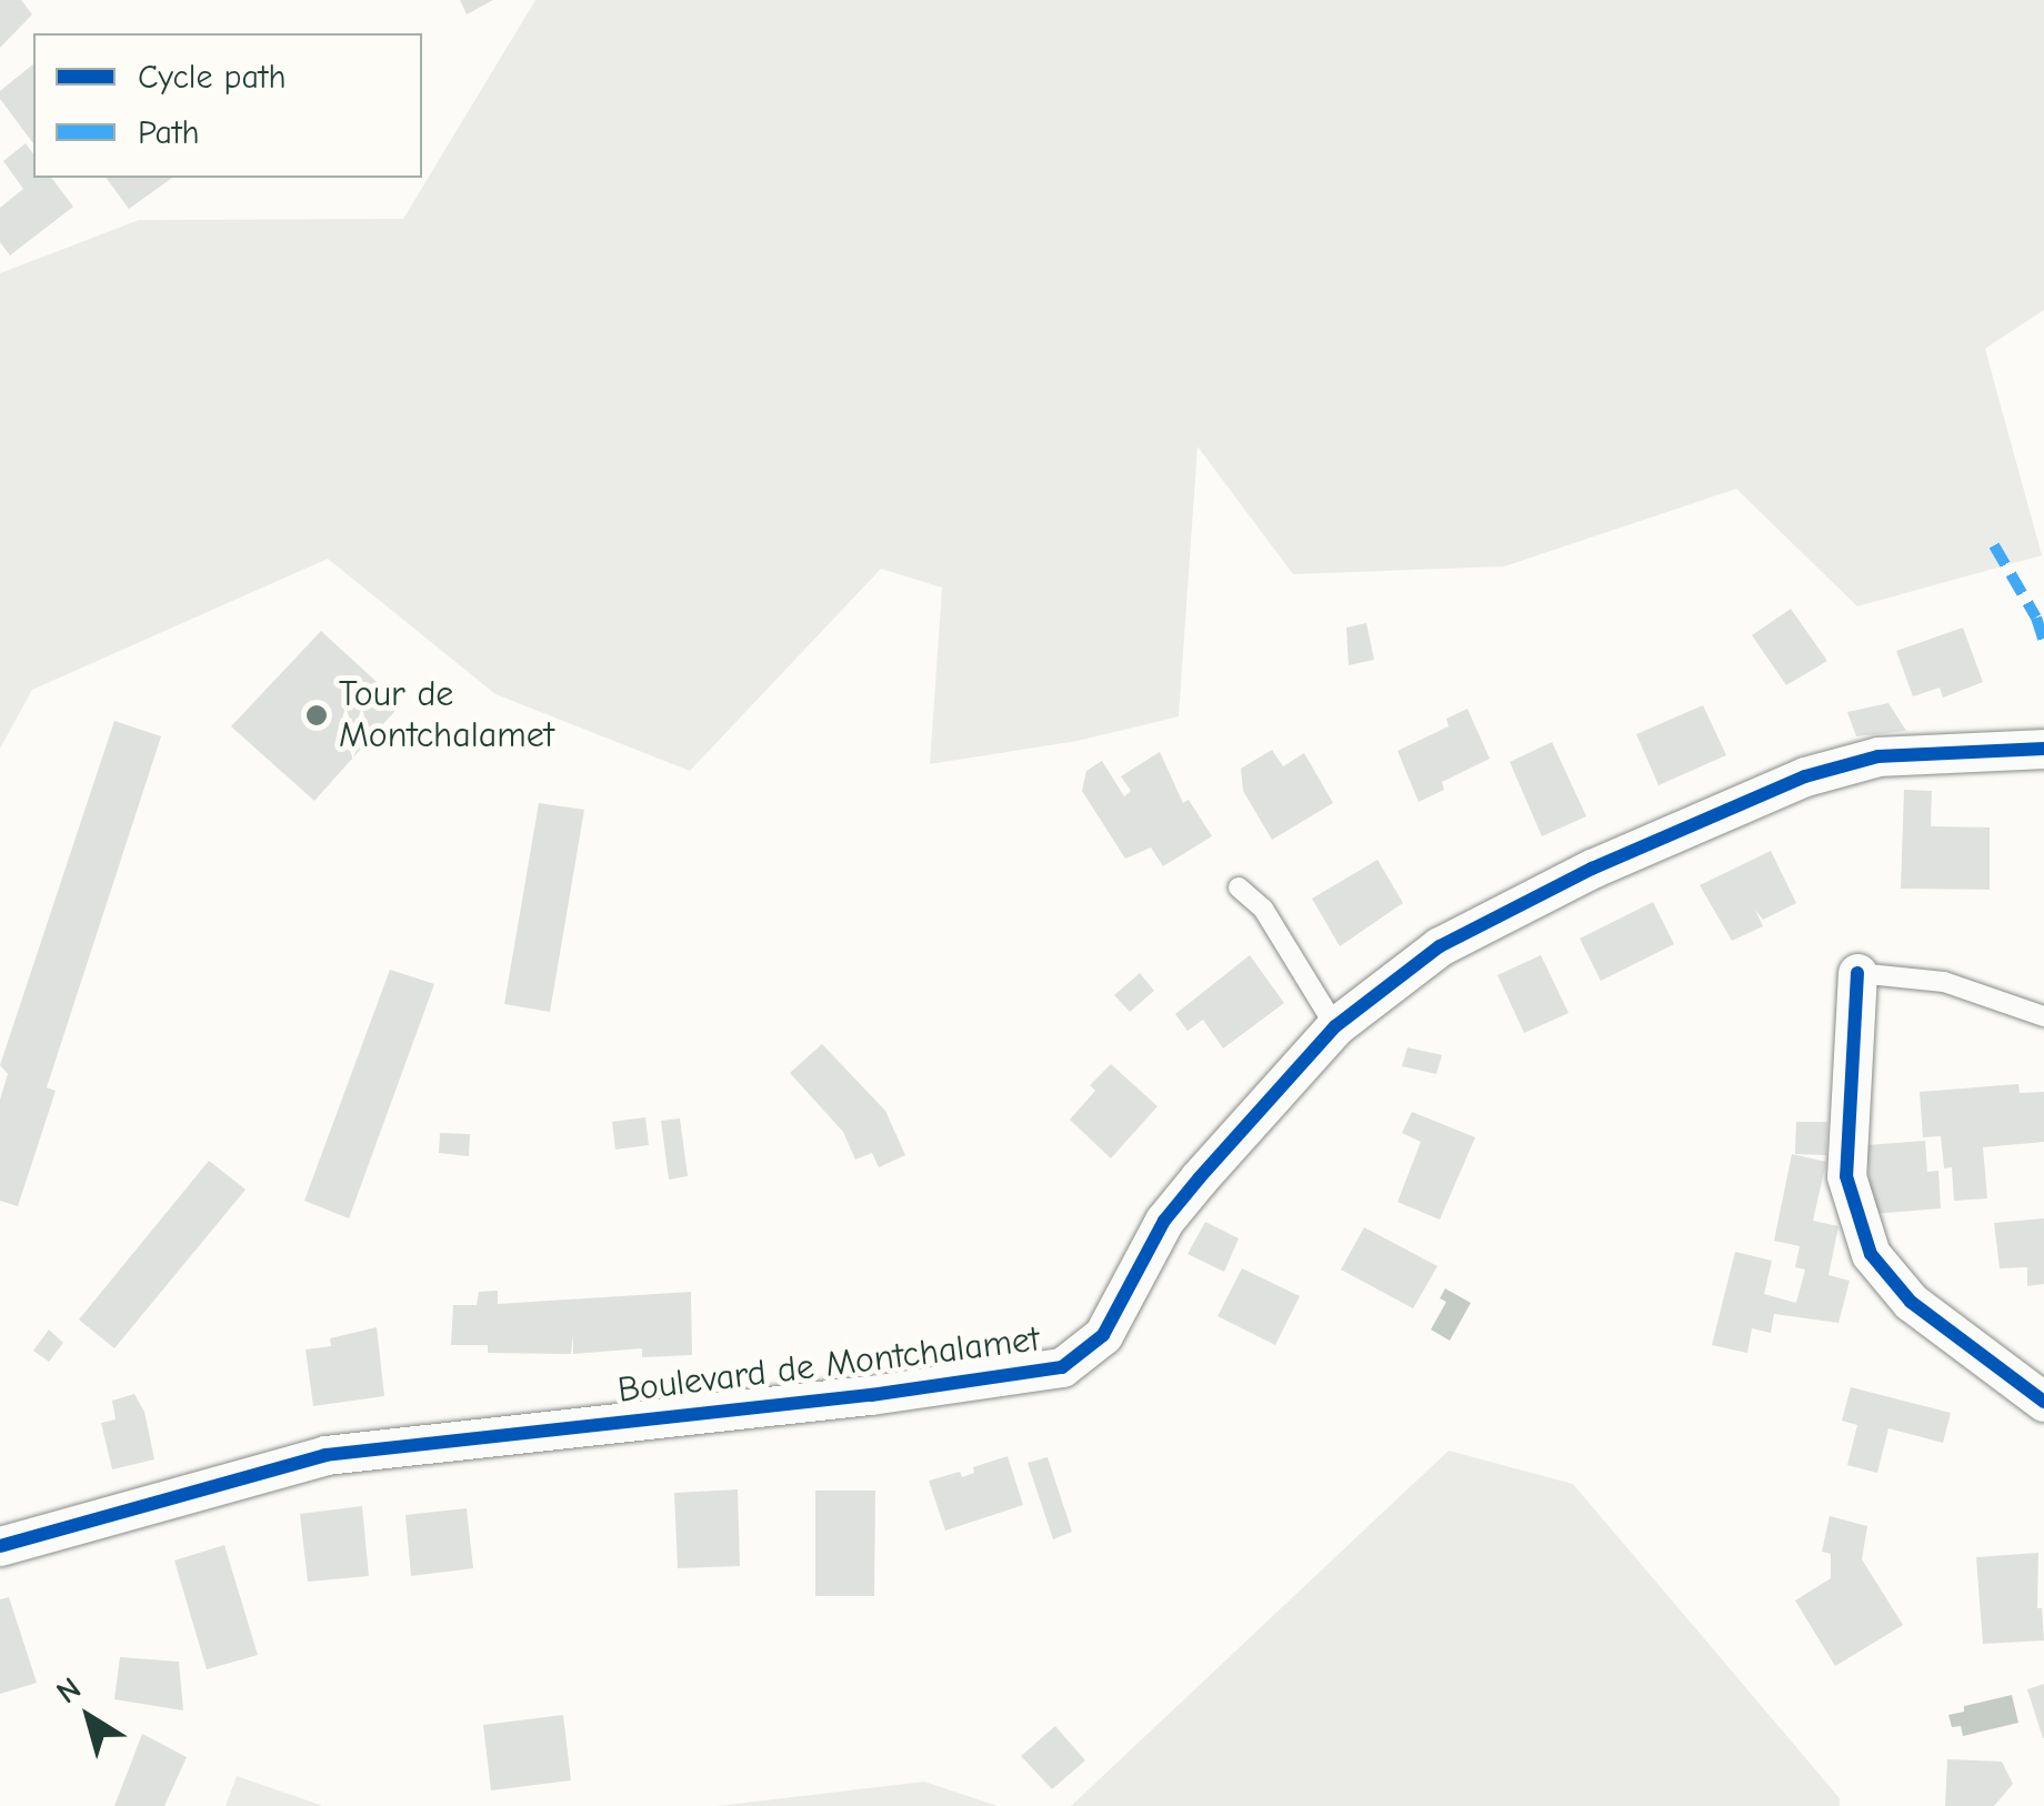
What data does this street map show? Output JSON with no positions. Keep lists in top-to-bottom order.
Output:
{
  "streets": {
    "street": ["Boulevard de Montchalamet"]
  },
  "places": ["Tour de Montchalamet"],
  "legend": ["Cycle path", "Path"],
  "north": "top left"
}
